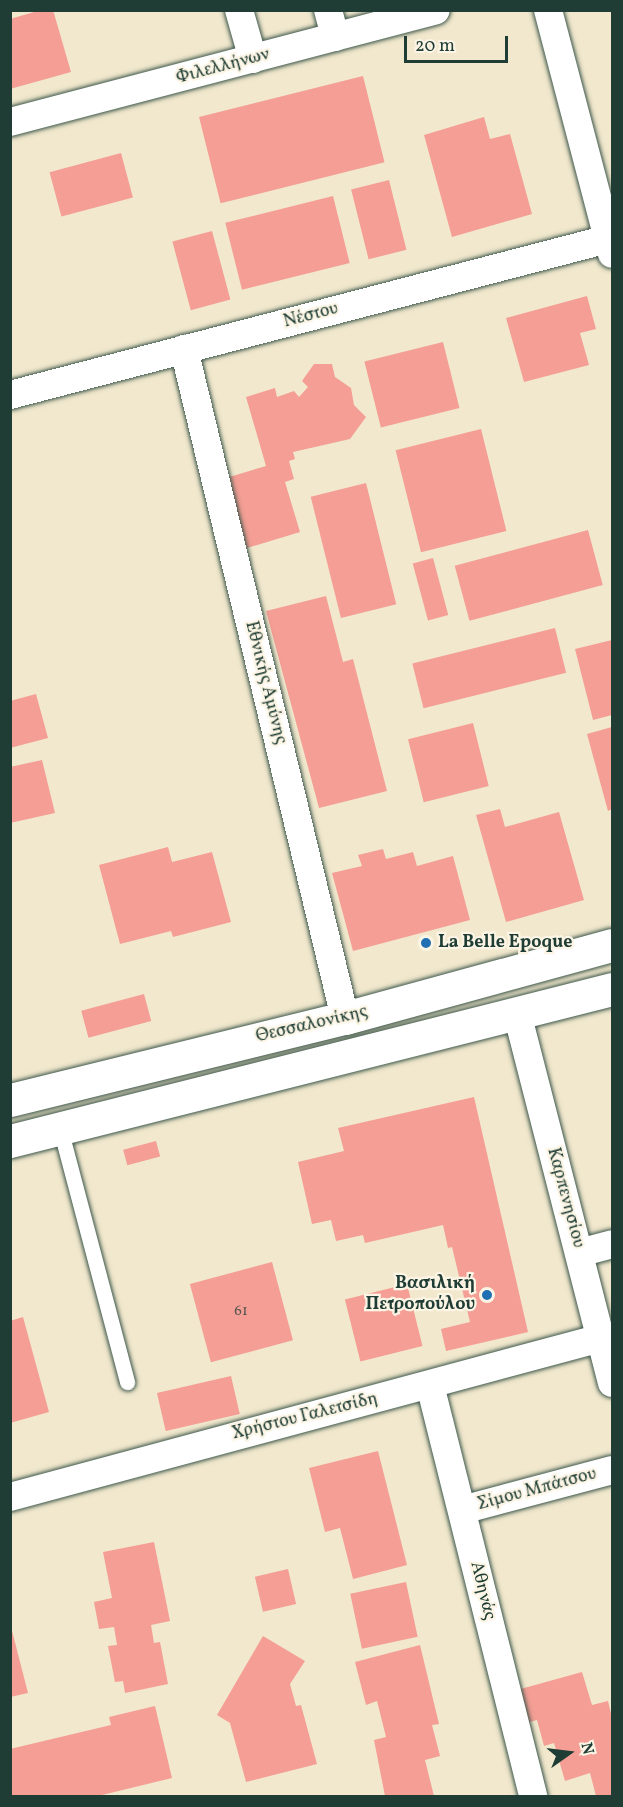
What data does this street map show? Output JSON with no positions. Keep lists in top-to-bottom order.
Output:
{
  "streets": {
    "main road": ["Θεσσαλονίκης"],
    "street": [
      "Φιλελλήνων",
      "Νέστου",
      "Εθνικής Αμύνης",
      "Καρπενησίου",
      "Χρήστου Γαλετσίδη",
      "Σίμου Μπάτσου",
      "Αθηνάς"
    ]
  },
  "crossings": [
    ["Νέστου", "Εθνικής Αμύνης"],
    ["Εθνικής Αμύνης", "Θεσσαλονίκης"],
    ["Θεσσαλονίκης", "Καρπενησίου"],
    ["Καρπενησίου", "Χρήστου Γαλετσίδη"],
    ["Χρήστου Γαλετσίδη", "Αθηνάς"],
    ["Σίμου Μπάτσου", "Αθηνάς"]
  ],
  "places": ["La Belle Epoque", "Βασιλική Πετροπούλου"],
  "house_numbers": ["61"],
  "scale_bar": "20 m",
  "north": "right"
}
